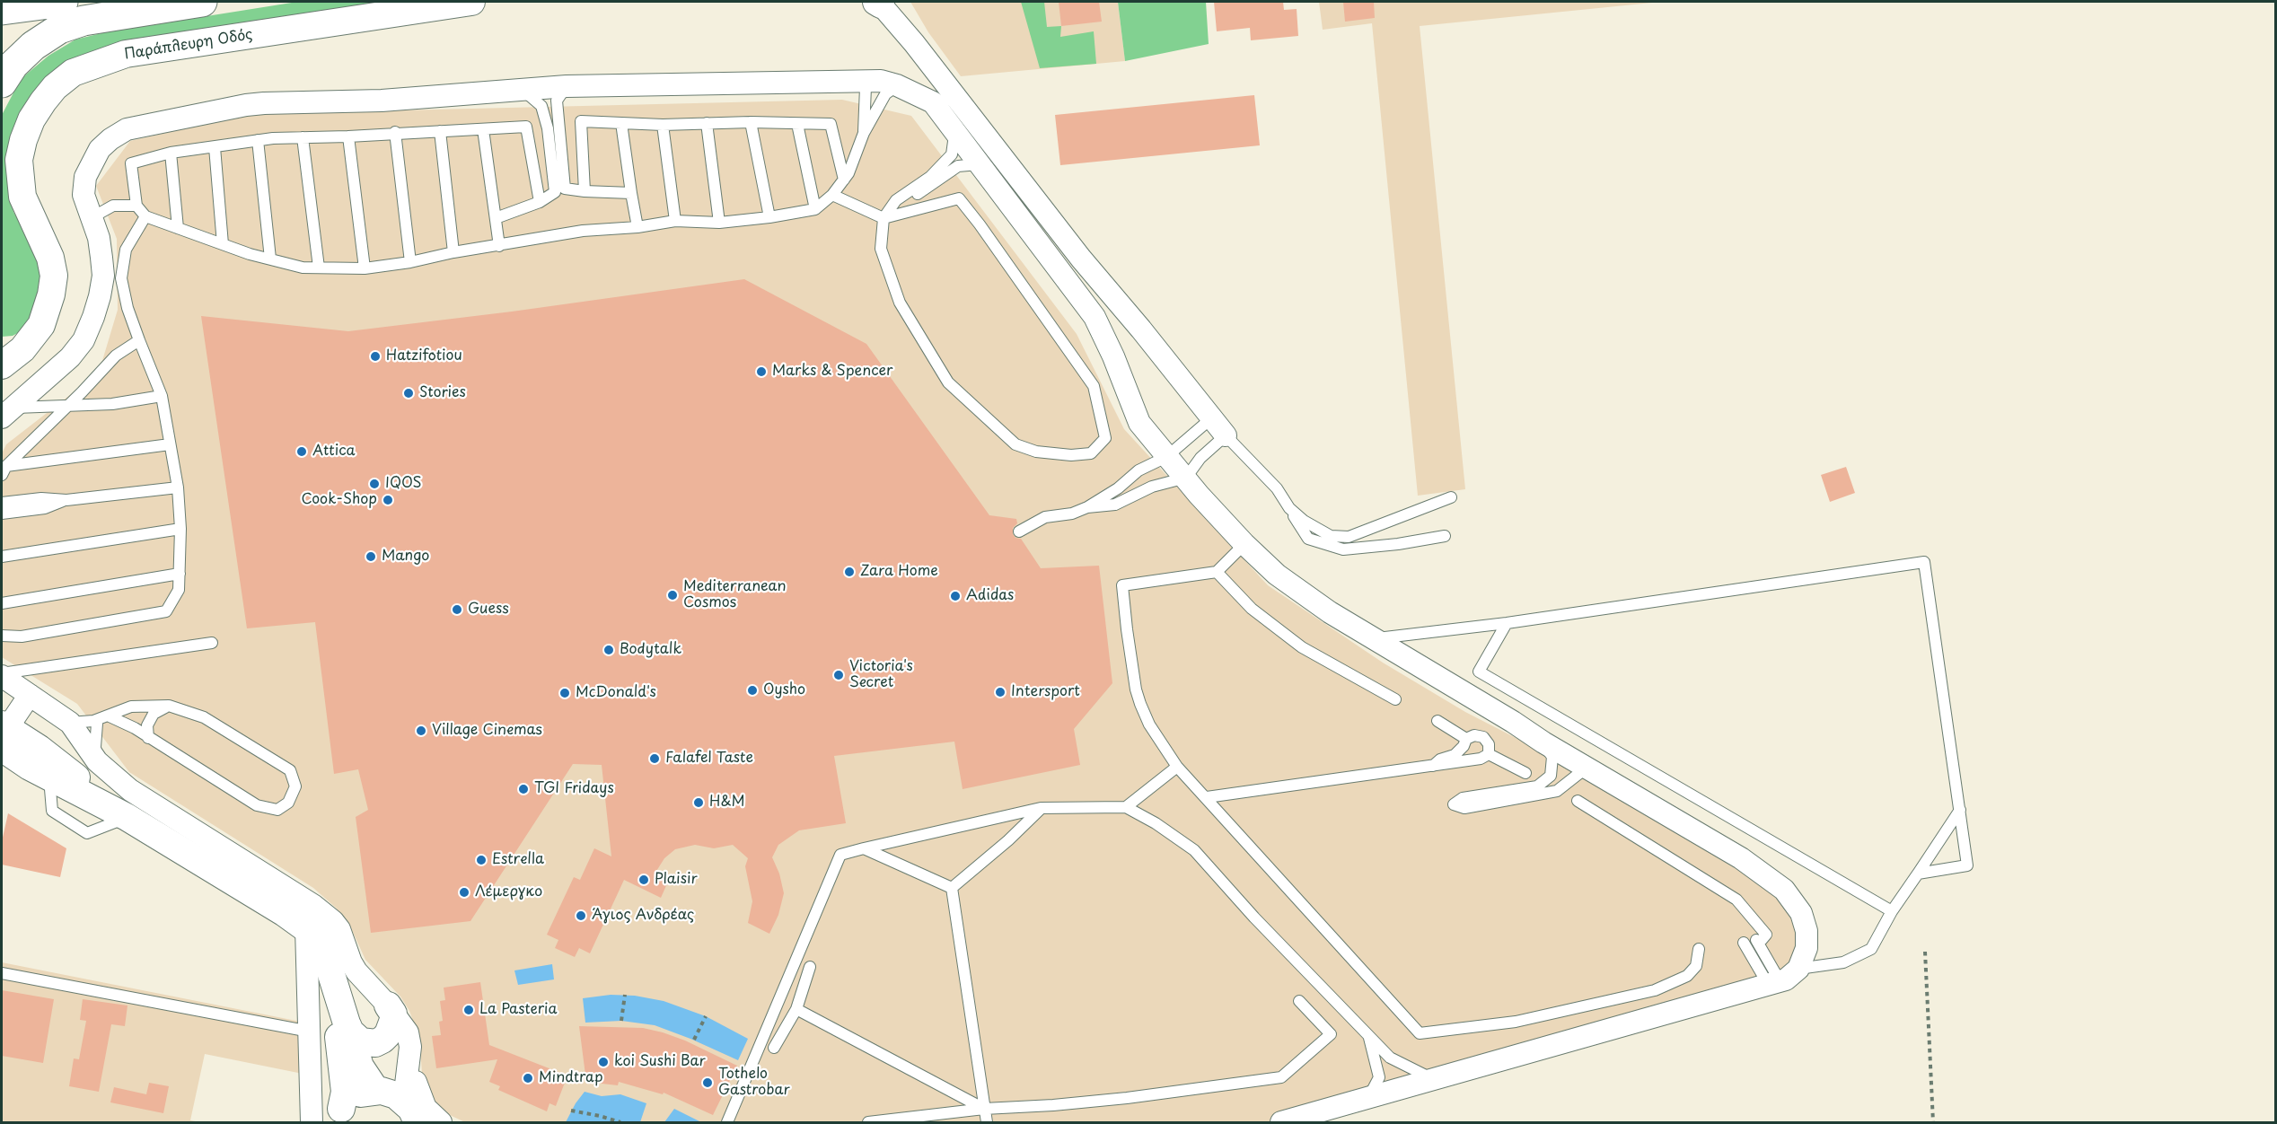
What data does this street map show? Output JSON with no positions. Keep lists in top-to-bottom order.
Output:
{
  "streets": {
    "street": ["Παράπλευρη Οδός"]
  },
  "places": [
    "Hatzifotiou",
    "Marks & Spencer",
    "Stories",
    "Attica",
    "IQOS",
    "Cook-Shop",
    "Mango",
    "Zara Home",
    "Mediterranean Cosmos",
    "Adidas",
    "Guess",
    "Bodytalk",
    "Victoria's Secret",
    "Oysho",
    "Intersport",
    "McDonald's",
    "Village Cinemas",
    "Falafel Taste",
    "TGI Fridays",
    "H&M",
    "Estrella",
    "Plaisir",
    "Λέμεργκο",
    "Άγιος Ανδρέας",
    "La Pasteria",
    "koi Sushi Bar",
    "Mindtrap",
    "Tothelo Gastrobar"
  ]
}
